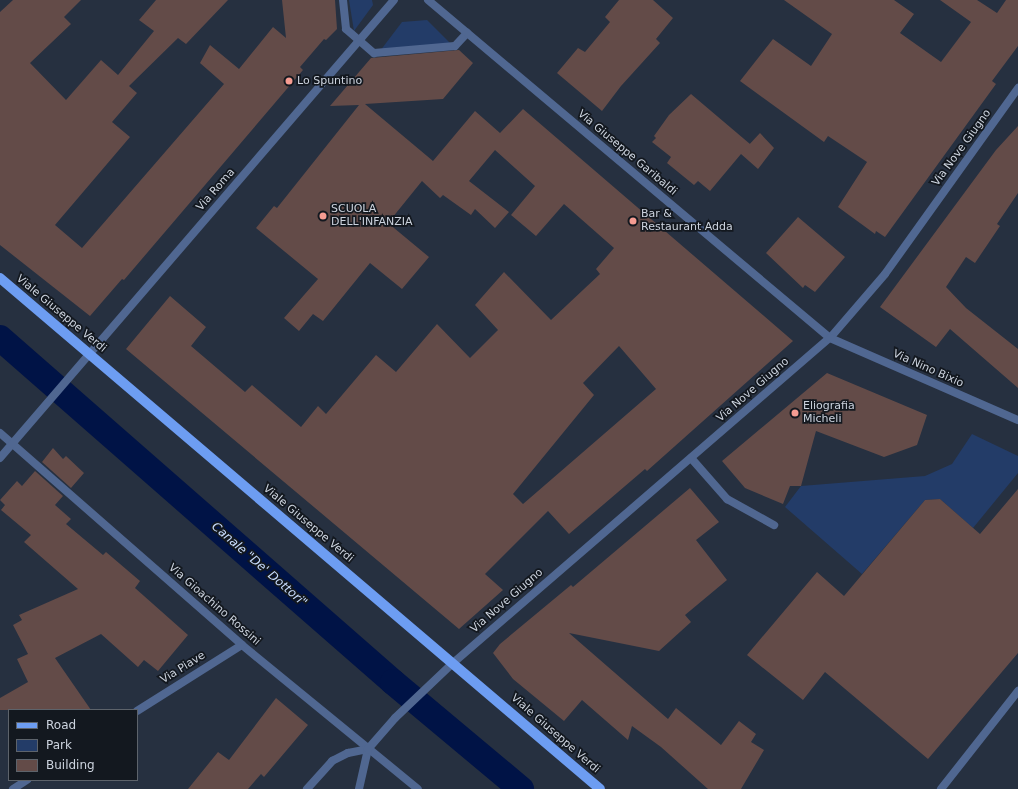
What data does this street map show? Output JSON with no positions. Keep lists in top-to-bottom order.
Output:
{
  "streets": {
    "main road": ["Viale Giuseppe Verdi"],
    "street": [
      "Via Nove Giugno",
      "Via Giuseppe Garibaldi",
      "Via Roma",
      "Via Nino Bixio",
      "Via Gioachino Rossini",
      "Via Piave"
    ]
  },
  "crossings": [
    ["Via Nove Giugno", "Via Giuseppe Garibaldi"],
    ["Via Nove Giugno", "Viale Giuseppe Verdi"],
    ["Via Nove Giugno", "Via Nino Bixio"],
    ["Via Nove Giugno", "Via Gioachino Rossini"],
    ["Via Giuseppe Garibaldi", "Via Nino Bixio"],
    ["Via Roma", "Viale Giuseppe Verdi"],
    ["Via Roma", "Via Gioachino Rossini"],
    ["Via Gioachino Rossini", "Via Piave"]
  ],
  "water": ["Canale \"De' Dottori\""],
  "places": [
    "Lo Spuntino",
    "SCUOLA DELL'INFANZIA",
    "Bar & Restaurant Adda",
    "Eliografia Micheli"
  ],
  "legend": ["Road", "Park", "Building"]
}
